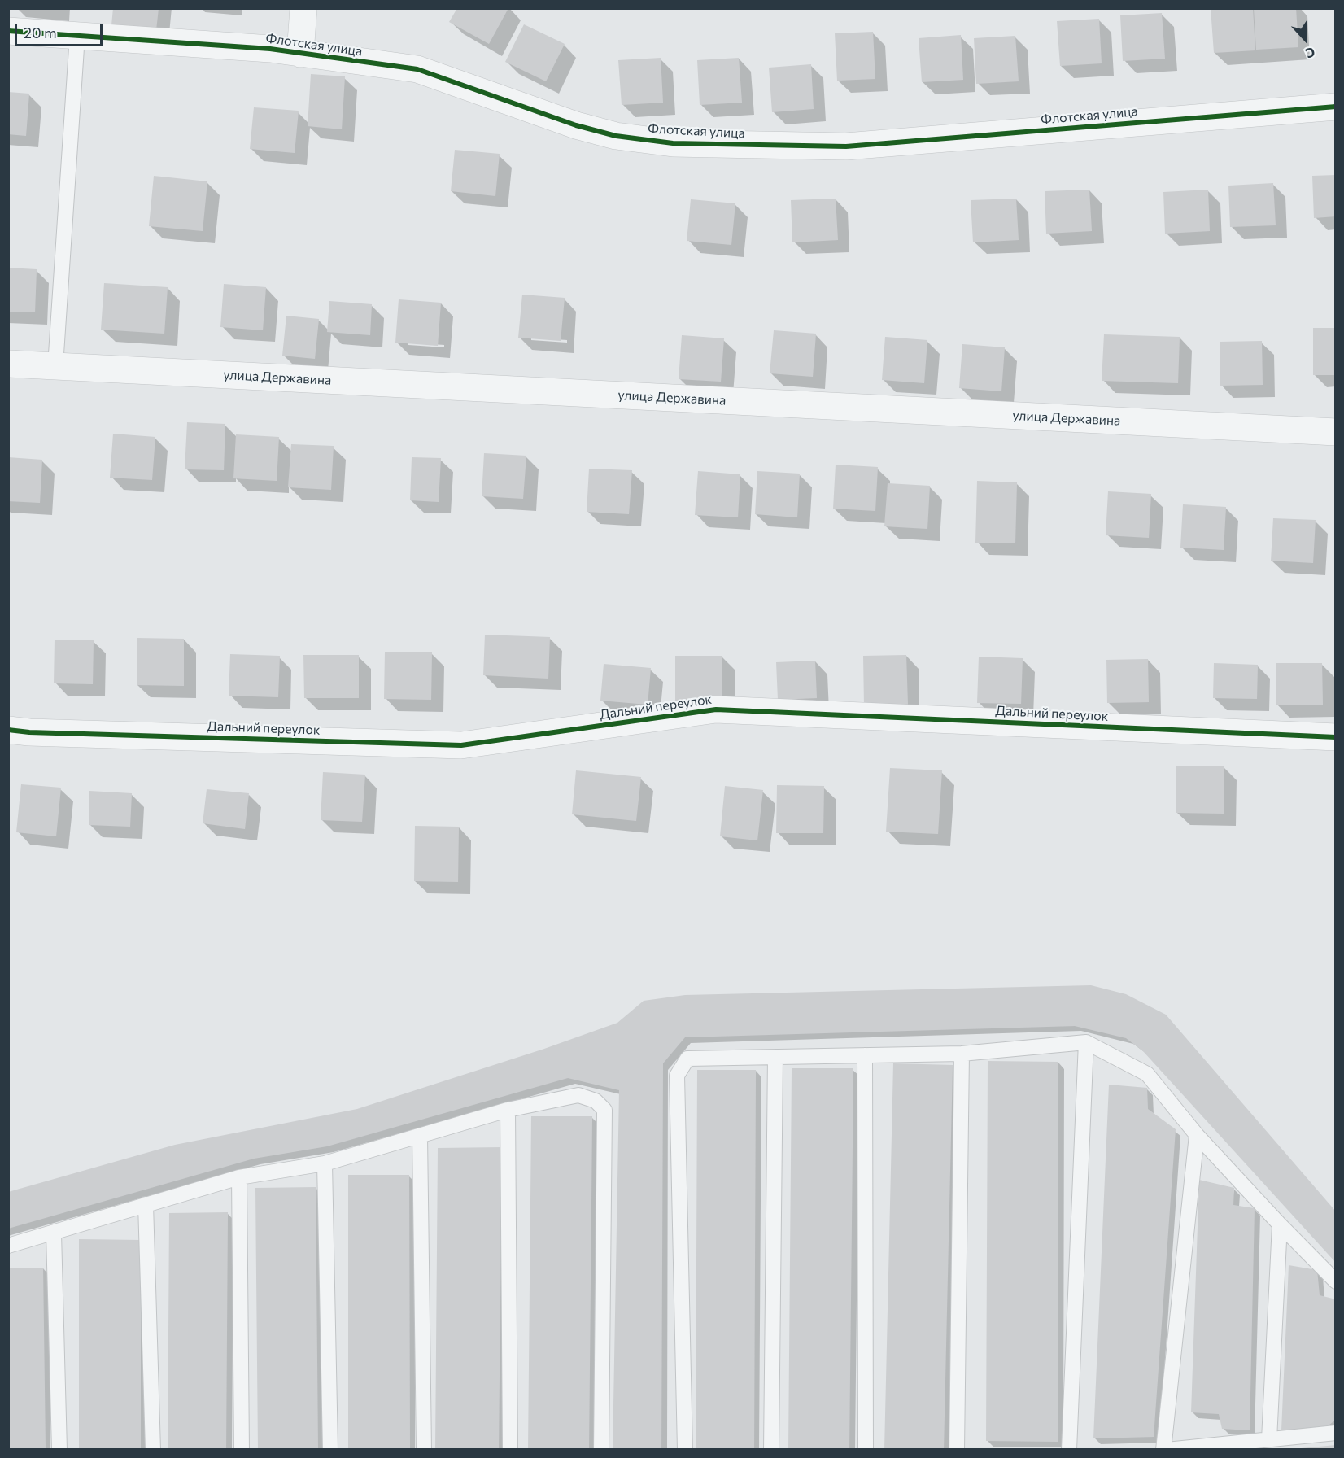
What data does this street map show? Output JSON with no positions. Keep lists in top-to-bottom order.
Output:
{
  "streets": {
    "street": ["Флотская улица", "улица Державина", "Дальний переулок"]
  },
  "scale_bar": "20 m",
  "north": "bottom"
}
